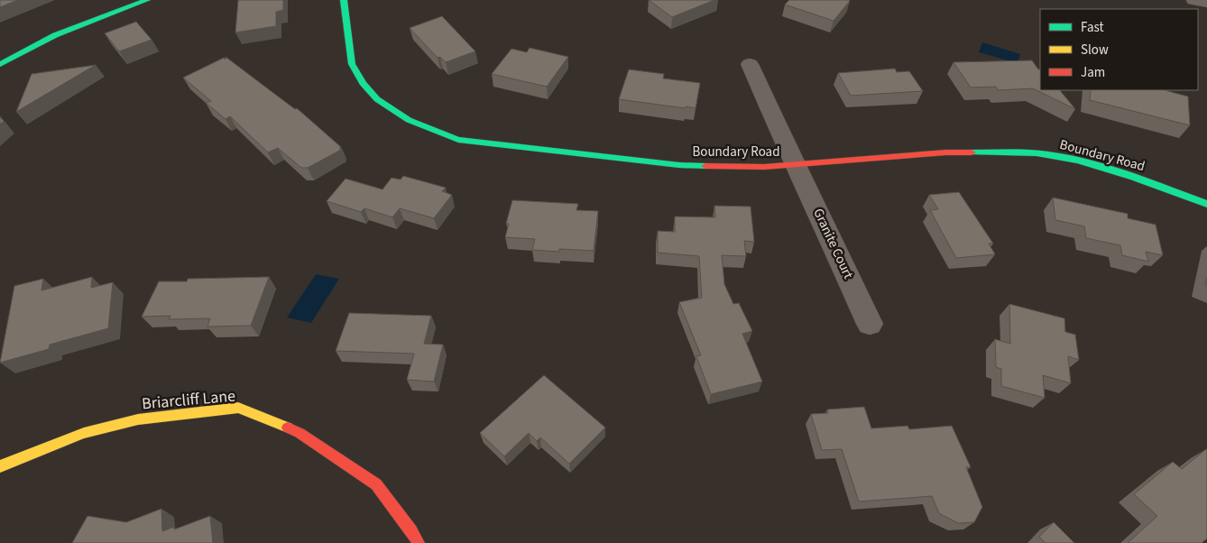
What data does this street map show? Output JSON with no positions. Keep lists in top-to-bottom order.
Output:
{
  "streets": {
    "street": ["Boundary Road", "Granite Court", "Briarcliff Lane"]
  },
  "crossings": [
    ["Boundary Road", "Granite Court"]
  ],
  "legend": ["Fast", "Slow", "Jam"]
}
